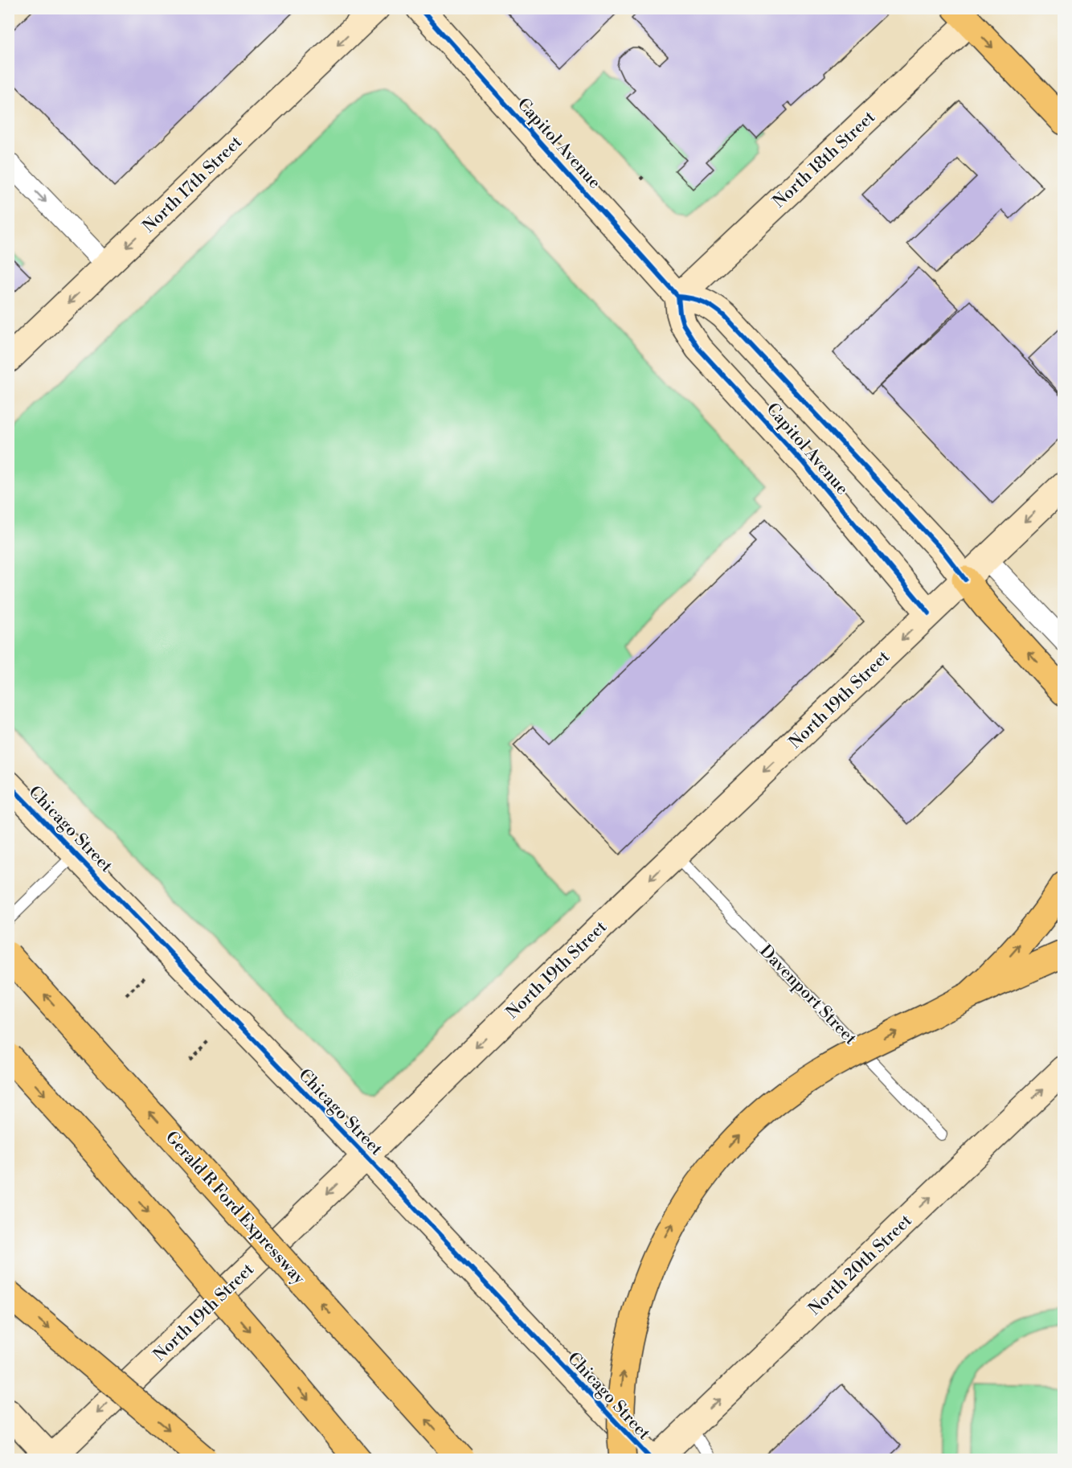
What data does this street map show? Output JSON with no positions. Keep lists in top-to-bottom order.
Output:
{
  "streets": {
    "highway": ["Gerald R Ford Expressway"],
    "street": [
      "Capitol Avenue",
      "North 18th Street",
      "North 17th Street",
      "North 19th Street",
      "Chicago Street",
      "North 20th Street"
    ],
    "lane": ["Davenport Street"]
  },
  "crossings": [
    ["Capitol Avenue", "North 18th Street"],
    ["Capitol Avenue", "North 19th Street"],
    ["North 19th Street", "Chicago Street"],
    ["North 19th Street", "Davenport Street"]
  ],
  "one_way": ["North 17th Street", "North 19th Street", "North 20th Street"]
}
